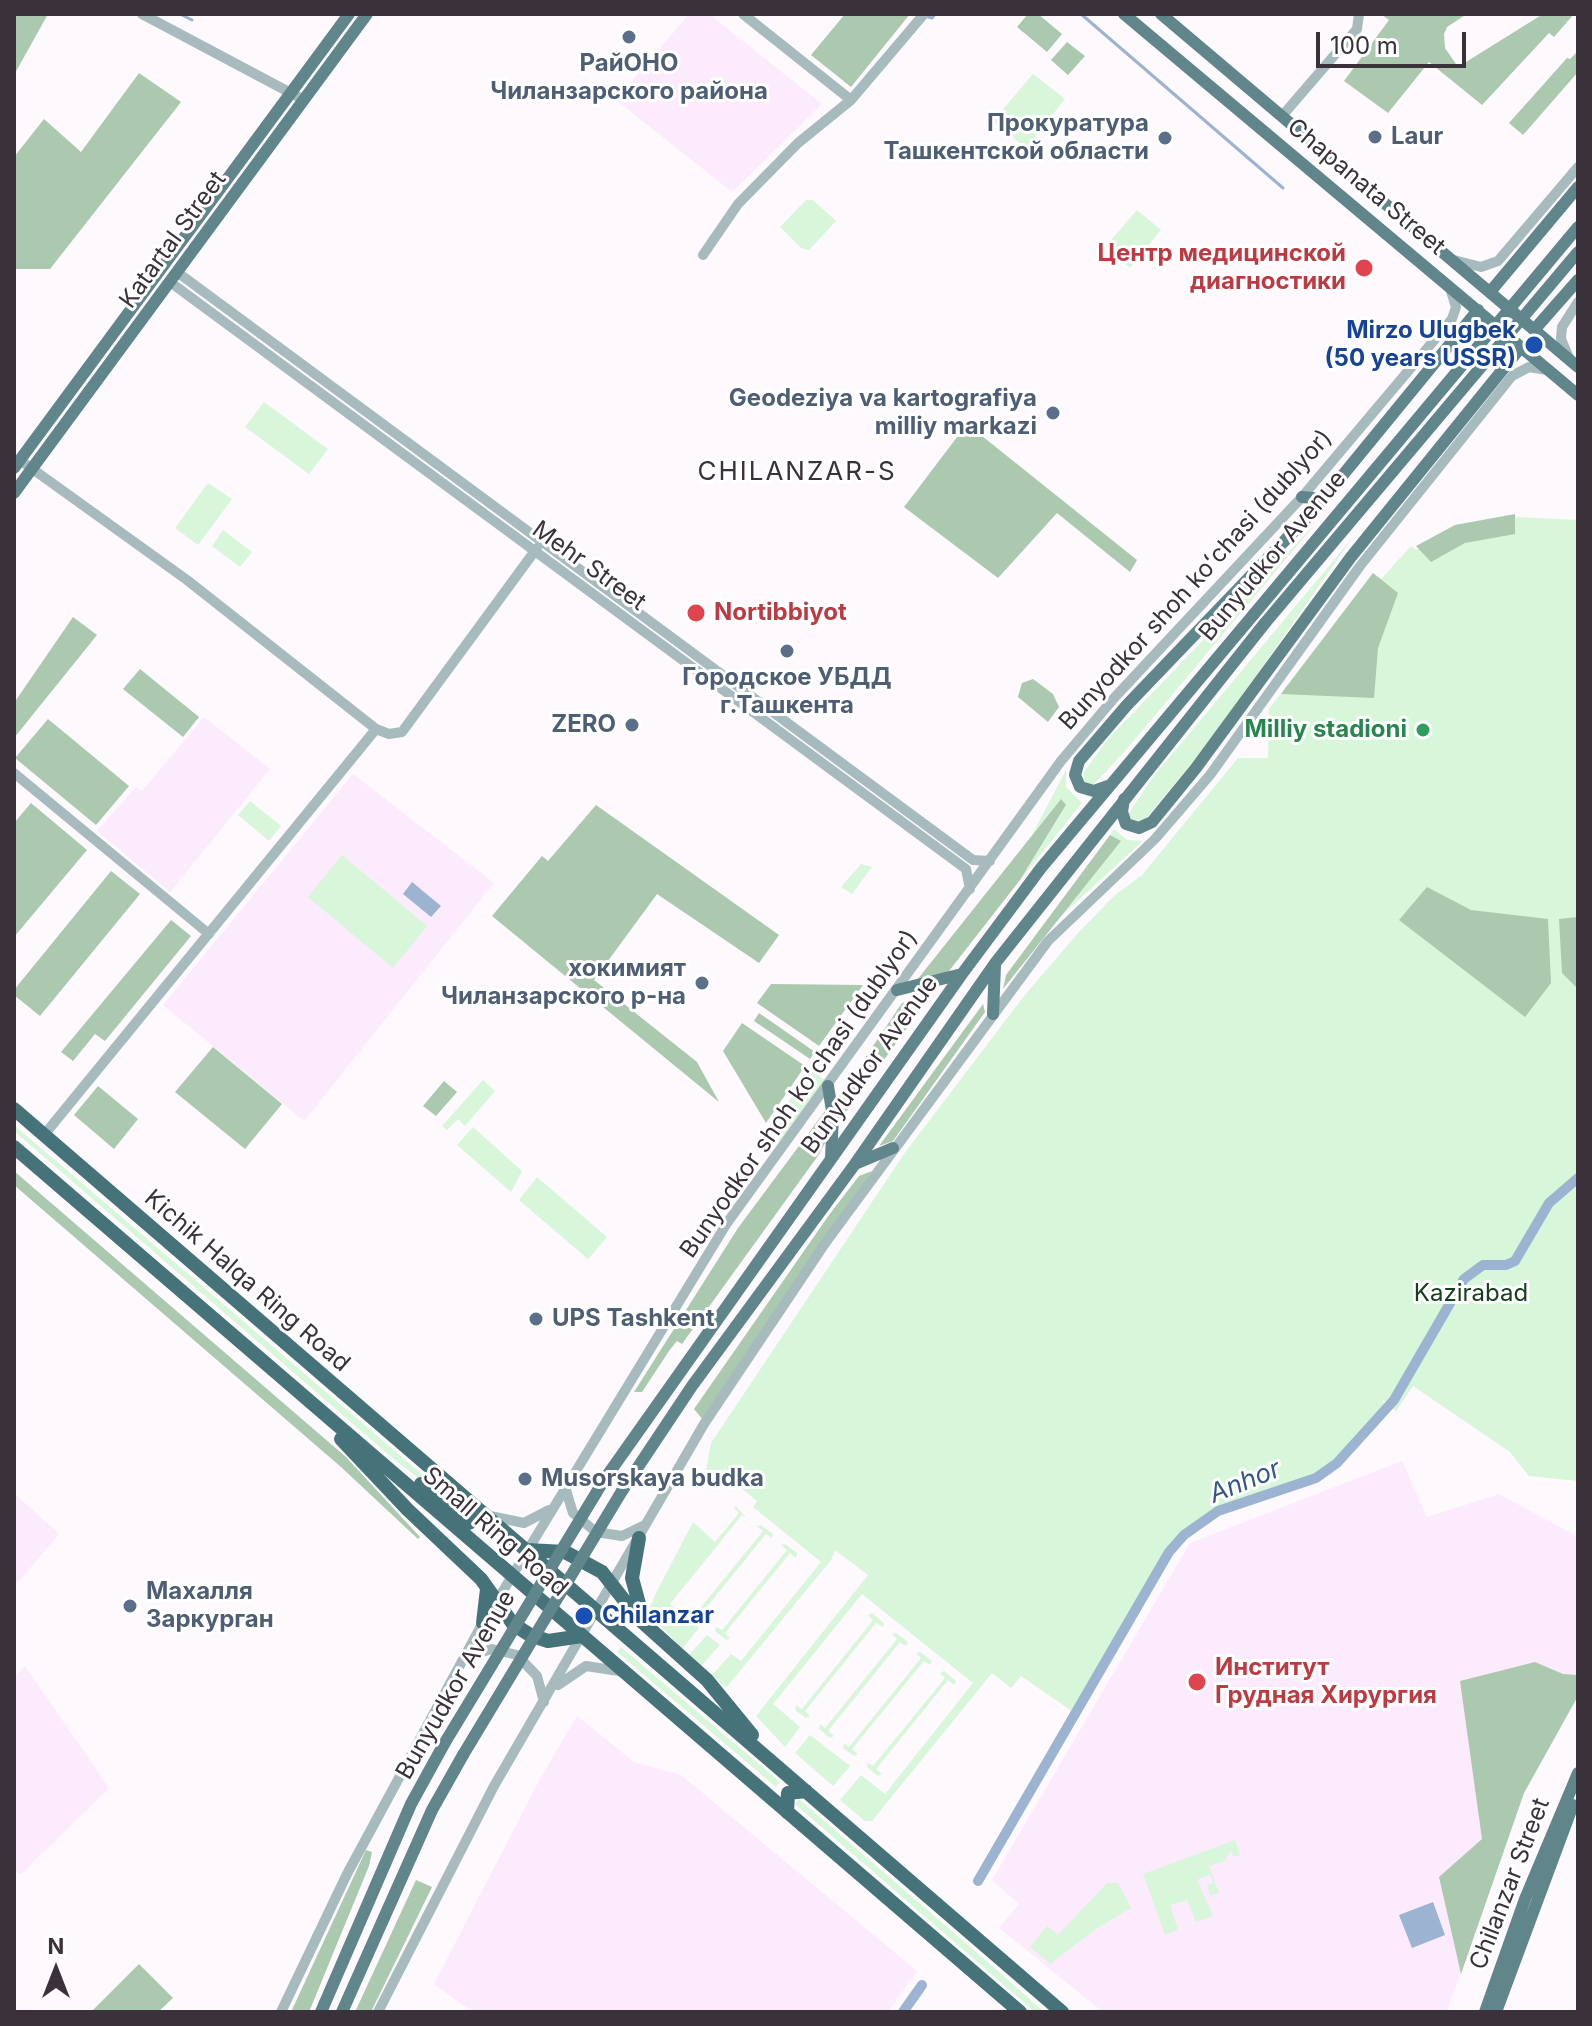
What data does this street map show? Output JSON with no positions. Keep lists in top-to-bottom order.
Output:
{
  "streets": {
    "highway": ["Small Ring Road"],
    "main road": [
      "Chapanata Street",
      "Katartal Street",
      "Bunyudkor Avenue",
      "Chilanzar Street"
    ],
    "street": ["Mehr Street", "Bunyodkor shoh koʻchasi (dublyor)"]
  },
  "crossings": [
    ["Chapanata Street", "Bunyodkor shoh koʻchasi (dublyor)"],
    ["Katartal Street", "Mehr Street"],
    ["Bunyodkor shoh koʻchasi (dublyor)", "Small Ring Road"]
  ],
  "districts": ["CHILANZAR-S"],
  "water": ["Anhor"],
  "parks": ["Kazirabad"],
  "places": [
    "РайОНО Чиланзарского района",
    "Laur",
    "Прокуратура Ташкентской области",
    "Центр медицинской диагностики",
    "Mirzo Ulugbek (50 years USSR)",
    "Geodeziya va kartografiya milliy markazi",
    "Nortibbiyot",
    "Городское УБДД г.Ташкента",
    "ZERO",
    "Milliy stadioni",
    "хокимият Чиланзарского р-на",
    "UPS Tashkent",
    "Musorskaya budka",
    "Махалля Заркурган",
    "Chilanzar",
    "Институт Грудная Хирургия"
  ],
  "scale_bar": "100 m",
  "north": "top"
}
